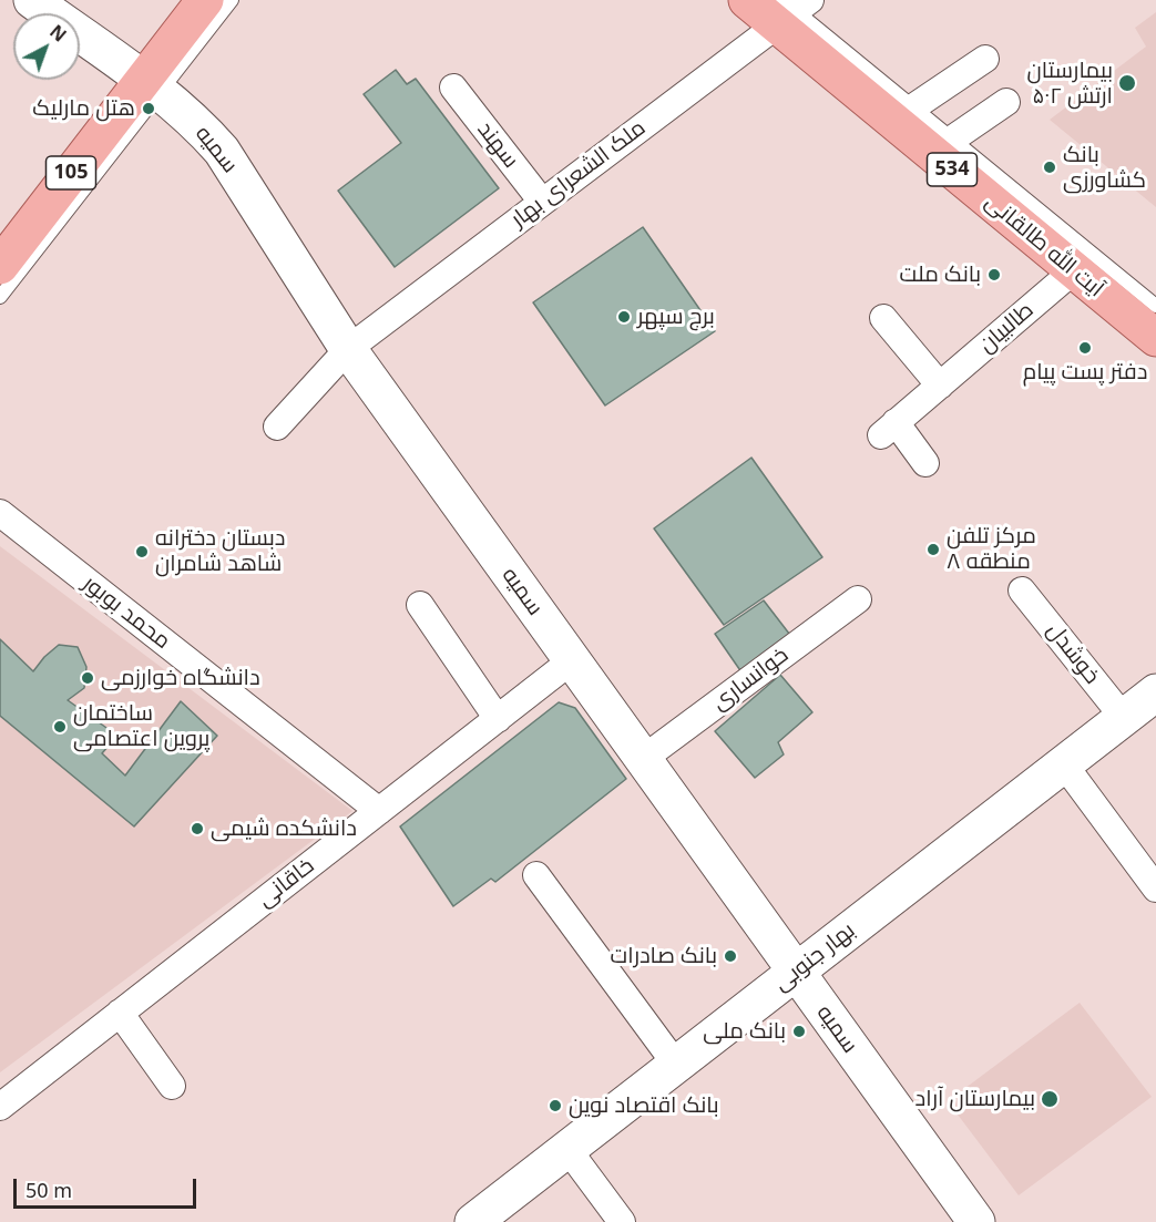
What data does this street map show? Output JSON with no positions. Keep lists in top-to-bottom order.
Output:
{
  "streets": {
    "main road": [
      "سمیه",
      "534",
      "105",
      "آیت الله طالقانی",
      "بهار جنوبی"
    ],
    "street": [
      "سهند",
      "ملک الشعرای بهار",
      "طالبیان",
      "محمد بوبور",
      "خوشدل",
      "خوانساری",
      "خاقانی"
    ]
  },
  "crossings": [
    ["سهند", "ملک الشعرای بهار"],
    ["سمیه", "105"],
    ["سمیه", "ملک الشعرای بهار"],
    ["سمیه", "خوانساری"],
    ["سمیه", "خاقانی"],
    ["سمیه", "بهار جنوبی"],
    ["ملک الشعرای بهار", "آیت الله طالقانی"],
    ["آیت الله طالقانی", "طالبیان"],
    ["محمد بوبور", "خاقانی"],
    ["خوشدل", "بهار جنوبی"]
  ],
  "places": [
    "بیمارستان ۵۰۲ ارتش",
    "هتل مارلیک",
    "بانک کشاورزی",
    "بانک ملت",
    "برج سپهر",
    "دفتر پست پیام",
    "مرکز تلفن منطقه ۸",
    "دبستان دخترانه شاهد شامران",
    "دانشگاه خوارزمی",
    "ساختمان پروین اعتصامی",
    "دانشکده شیمی",
    "بانک صادرات",
    "بانک ملی",
    "بیمارستان آراد",
    "بانک اقتصاد نوین"
  ],
  "scale_bar": "50 m",
  "north": "top right"
}
